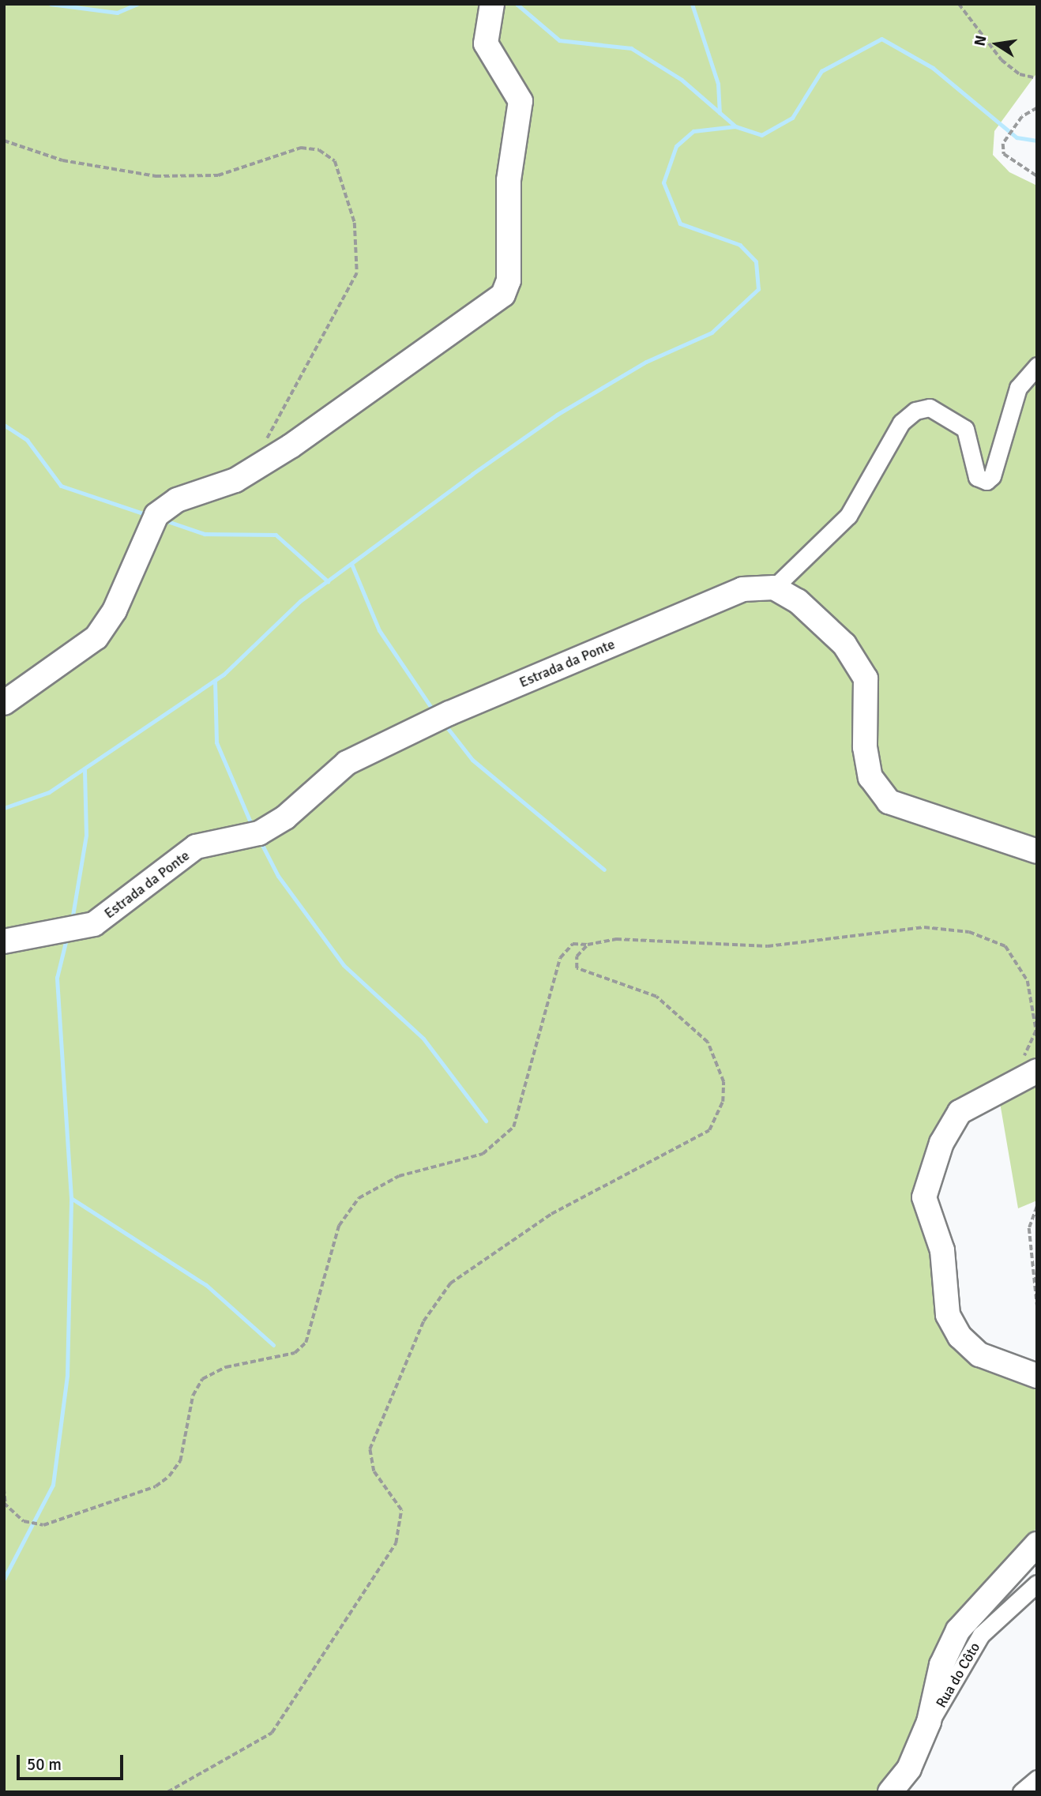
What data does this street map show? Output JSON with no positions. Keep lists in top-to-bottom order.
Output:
{
  "streets": {
    "street": ["Estrada da Ponte", "Rua do Côto"]
  },
  "scale_bar": "50 m",
  "north": "left"
}
